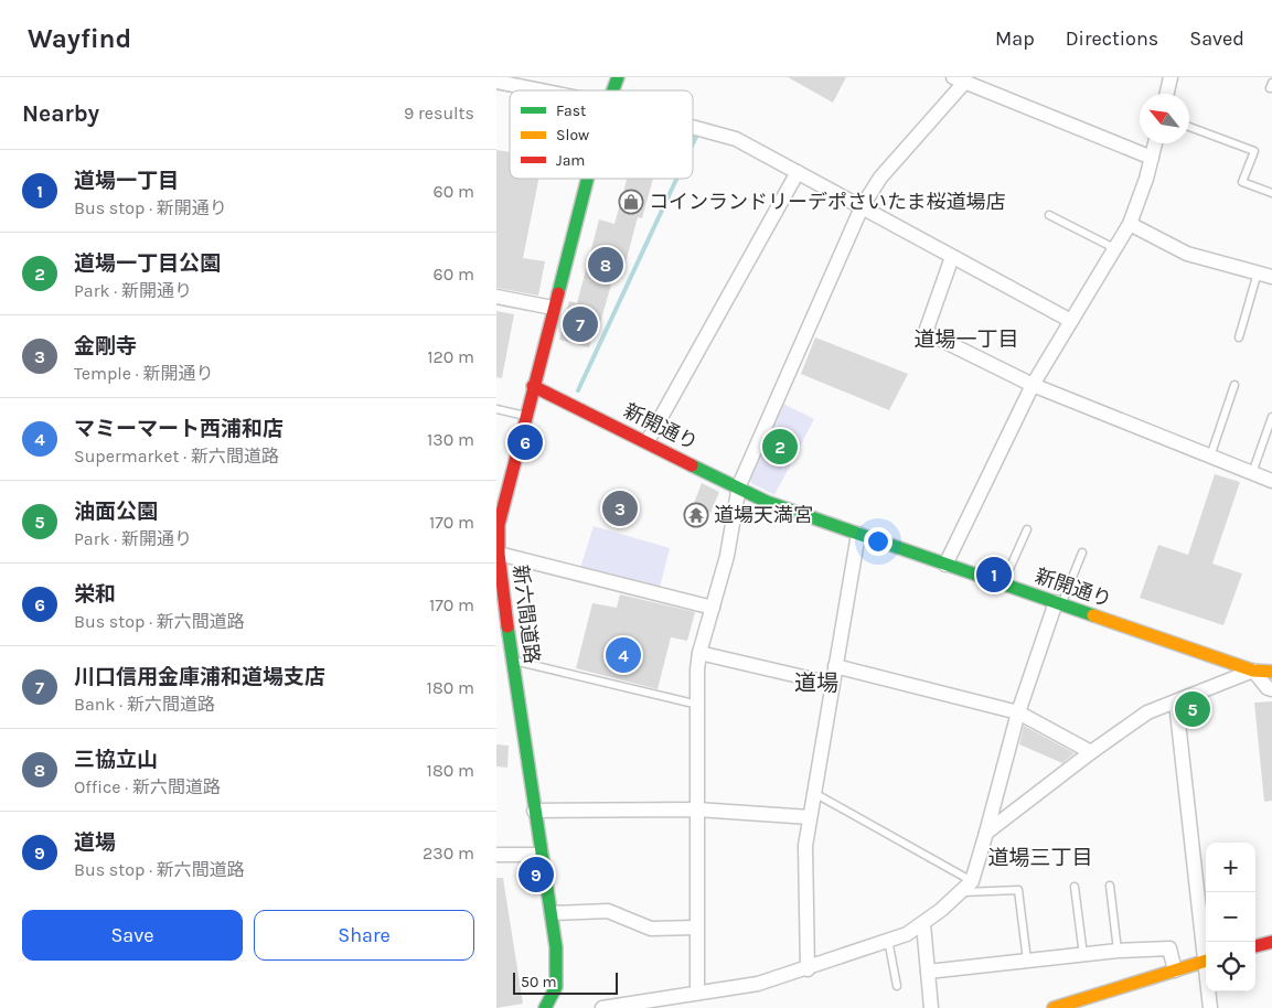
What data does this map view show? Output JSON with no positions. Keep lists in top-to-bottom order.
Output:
{
  "streets": {
    "street": ["新開通り", "新六間道路"]
  },
  "crossings": [
    ["新開通り", "新六間道路"]
  ],
  "districts": ["道場一丁目", "道場", "道場三丁目"],
  "places": {
    "shop": ["コインランドリーデポさいたま桜道場店"],
    "temple": ["道場天満宮"]
  },
  "legend": ["Fast", "Slow", "Jam"],
  "scale_bar": "50 m",
  "north": "top left",
  "page": {
    "header": "Wayfind",
    "nav": ["Map", "Directions", "Saved"],
    "heading": ["Nearby", "9 results"],
    "list": [
      {
        "mark": "1",
        "name": "道場一丁目",
        "note": "Bus stop · 新開通り",
        "value": "60 m"
      },
      {
        "mark": "2",
        "name": "道場一丁目公園",
        "note": "Park · 新開通り",
        "value": "60 m"
      },
      {
        "mark": "3",
        "name": "金剛寺",
        "note": "Temple · 新開通り",
        "value": "120 m"
      },
      {
        "mark": "4",
        "name": "マミーマート西浦和店",
        "note": "Supermarket · 新六間道路",
        "value": "130 m"
      },
      {
        "mark": "5",
        "name": "油面公園",
        "note": "Park · 新開通り",
        "value": "170 m"
      },
      {
        "mark": "6",
        "name": "栄和",
        "note": "Bus stop · 新六間道路",
        "value": "170 m"
      },
      {
        "mark": "7",
        "name": "川口信用金庫浦和道場支店",
        "note": "Bank · 新六間道路",
        "value": "180 m"
      },
      {
        "mark": "8",
        "name": "三協立山",
        "note": "Office · 新六間道路",
        "value": "180 m"
      },
      {
        "mark": "9",
        "name": "道場",
        "note": "Bus stop · 新六間道路",
        "value": "230 m"
      }
    ],
    "pins": [
      "8",
      "7",
      "6",
      "2",
      "3",
      "1",
      "4",
      "5",
      "9"
    ],
    "map_buttons": ["+", "−"],
    "buttons": ["Save", "Share"],
    "scale": "50 m"
  }
}
